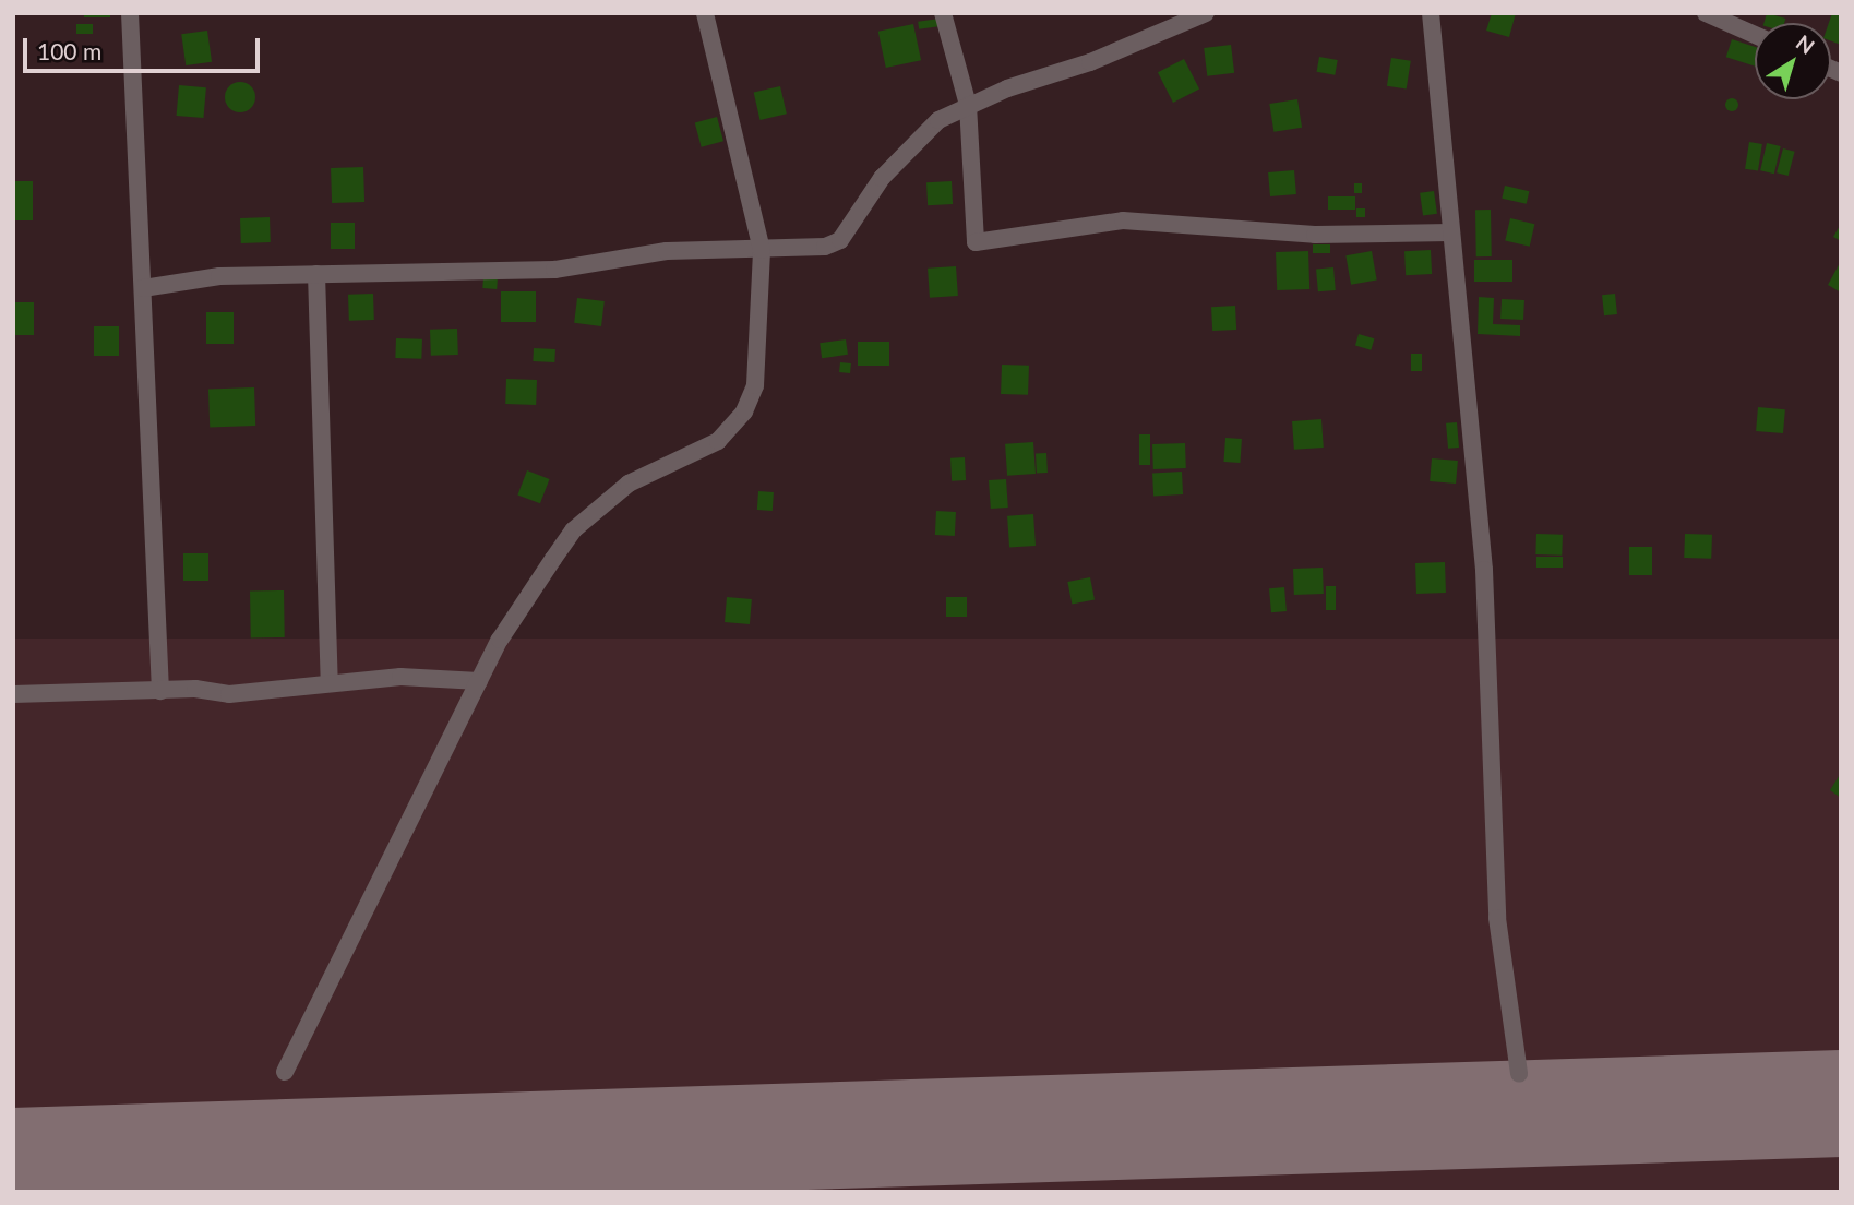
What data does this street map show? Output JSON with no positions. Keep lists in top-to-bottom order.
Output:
{
  "scale_bar": "100 m",
  "north": "top right"
}
